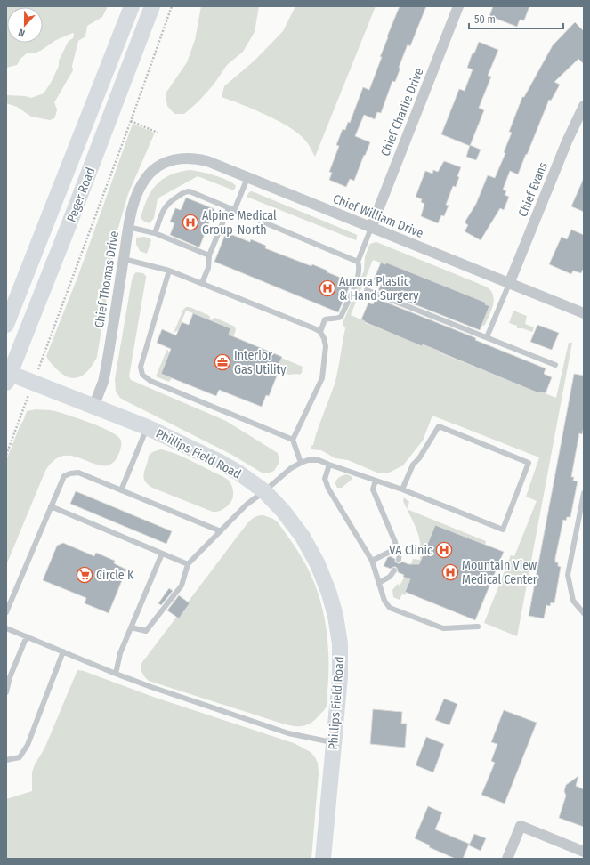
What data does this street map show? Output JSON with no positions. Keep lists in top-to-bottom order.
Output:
{
  "streets": {
    "main road": ["Peger Road", "Phillips Field Road"],
    "street": [
      "Chief Charlie Drive",
      "Chief Evans",
      "Chief William Drive",
      "Chief Thomas Drive"
    ]
  },
  "crossings": [
    ["Chief Charlie Drive", "Chief William Drive"],
    ["Chief Evans", "Chief William Drive"],
    ["Peger Road", "Phillips Field Road"],
    ["Chief William Drive", "Chief Thomas Drive"],
    ["Chief Thomas Drive", "Phillips Field Road"]
  ],
  "places": {
    "hospital": [
      "Alpine Medical Group-North",
      "Aurora Plastic & Hand Surgery",
      "VA Clinic",
      "Mountain View Medical Center"
    ],
    "office": ["Interior Gas Utility"],
    "supermarket": ["Circle K"]
  },
  "scale_bar": "50 m",
  "north": "bottom"
}
